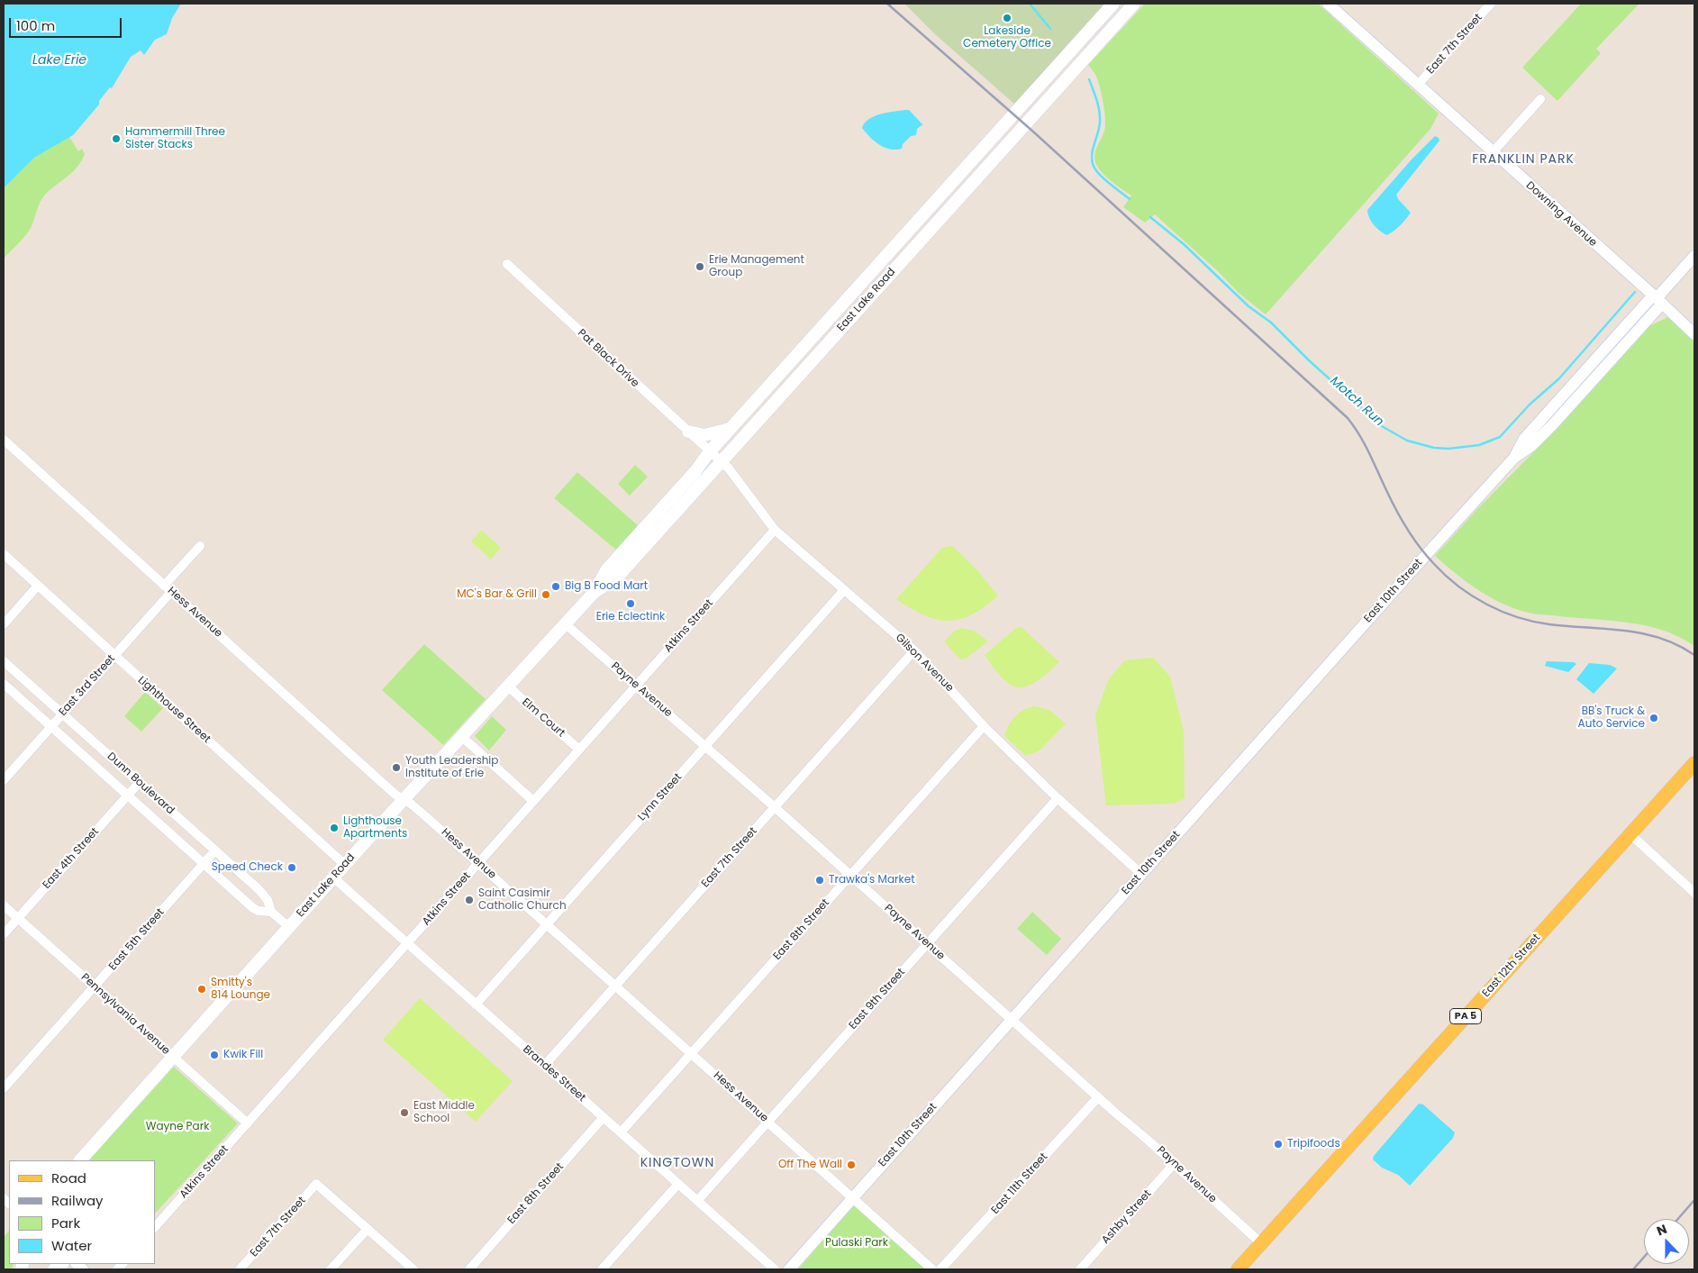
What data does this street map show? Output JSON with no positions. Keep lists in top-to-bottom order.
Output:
{
  "streets": {
    "main road": ["East Lake Road", "East 12th Street", "PA 5"],
    "street": [
      "East 7th Street",
      "Downing Avenue",
      "Pat Black Drive",
      "East 10th Street",
      "Hess Avenue",
      "Atkins Street",
      "Gilson Avenue",
      "East 3rd Street",
      "Payne Avenue",
      "Lighthouse Street",
      "Elm Court",
      "Dunn Boulevard",
      "Lynn Street",
      "East 4th Street",
      "East 8th Street",
      "East 5th Street",
      "East 9th Street",
      "Pennsylvania Avenue",
      "Brandes Street",
      "East 11th Street",
      "Ashby Street"
    ]
  },
  "crossings": [
    ["East 7th Street", "Downing Avenue"],
    ["East 7th Street", "Hess Avenue"],
    ["East 7th Street", "Gilson Avenue"],
    ["East 7th Street", "Payne Avenue"],
    ["East 7th Street", "Brandes Street"],
    ["Downing Avenue", "East 10th Street"],
    ["East Lake Road", "Pat Black Drive"],
    ["East Lake Road", "Hess Avenue"],
    ["East Lake Road", "Gilson Avenue"],
    ["East Lake Road", "Payne Avenue"],
    ["East Lake Road", "Lighthouse Street"],
    ["East Lake Road", "Elm Court"],
    ["East Lake Road", "Dunn Boulevard"],
    ["East Lake Road", "Pennsylvania Avenue"],
    ["East Lake Road", "Brandes Street"],
    ["Pat Black Drive", "Gilson Avenue"],
    ["East 10th Street", "Hess Avenue"],
    ["East 10th Street", "Gilson Avenue"],
    ["East 10th Street", "Payne Avenue"],
    ["Hess Avenue", "Atkins Street"],
    ["Hess Avenue", "East 3rd Street"],
    ["Hess Avenue", "Lynn Street"],
    ["Hess Avenue", "East 8th Street"],
    ["Hess Avenue", "East 9th Street"],
    ["Atkins Street", "Gilson Avenue"],
    ["Atkins Street", "Payne Avenue"],
    ["Atkins Street", "Elm Court"],
    ["Atkins Street", "Pennsylvania Avenue"],
    ["Atkins Street", "Brandes Street"],
    ["Gilson Avenue", "Lynn Street"],
    ["Gilson Avenue", "East 8th Street"],
    ["Gilson Avenue", "East 9th Street"],
    ["East 3rd Street", "Lighthouse Street"],
    ["East 3rd Street", "Dunn Boulevard"],
    ["Payne Avenue", "Lynn Street"],
    ["Payne Avenue", "East 8th Street"],
    ["Payne Avenue", "East 12th Street"],
    ["Payne Avenue", "East 9th Street"],
    ["Payne Avenue", "East 11th Street"],
    ["Payne Avenue", "Ashby Street"],
    ["Dunn Boulevard", "East 4th Street"],
    ["Dunn Boulevard", "East 5th Street"],
    ["Lynn Street", "Brandes Street"],
    ["East 4th Street", "Pennsylvania Avenue"],
    ["East 8th Street", "Brandes Street"],
    ["East 5th Street", "Pennsylvania Avenue"],
    ["East 9th Street", "Brandes Street"]
  ],
  "districts": ["FRANKLIN PARK", "KINGTOWN"],
  "water": ["Lake Erie", "Motch Run"],
  "parks": ["Wayne Park", "Pulaski Park"],
  "places": [
    "Lakeside Cemetery Office",
    "Hammermill Three Sister Stacks",
    "Erie Management Group",
    "Big B Food Mart",
    "MC's Bar & Grill",
    "Erie Eclectink",
    "BB's Truck & Auto Service",
    "Youth Leadership Institute of Erie",
    "Lighthouse Apartments",
    "Speed Check",
    "Trawka's Market",
    "Saint Casimir Catholic Church",
    "Smitty's 814 Lounge",
    "Kwik Fill",
    "East Middle School",
    "Tripifoods",
    "Off The Wall"
  ],
  "legend": [
    "Road",
    "Railway",
    "Park",
    "Water"
  ],
  "scale_bar": "100 m",
  "north": "top"
}
